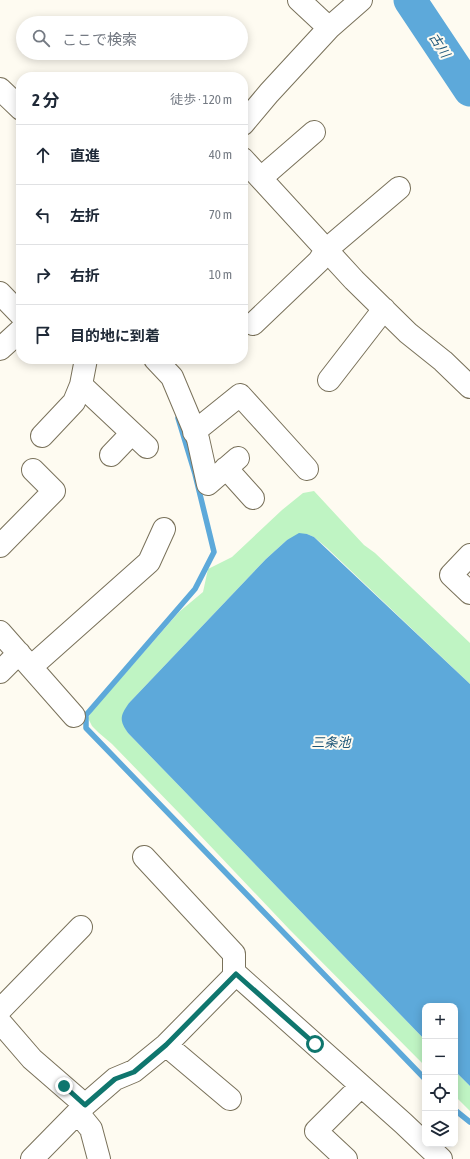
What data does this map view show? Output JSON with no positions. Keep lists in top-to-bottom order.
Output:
{
  "water": ["古川", "三条池"],
  "page": {
    "search": "ここで検索",
    "heading": ["2 分", "徒歩 · 120 m"],
    "list": [
      ["直進", "40 m"],
      ["左折", "70 m"],
      ["右折", "10 m"],
      "目的地に到着"
    ],
    "map_buttons": ["+", "−"]
  }
}
